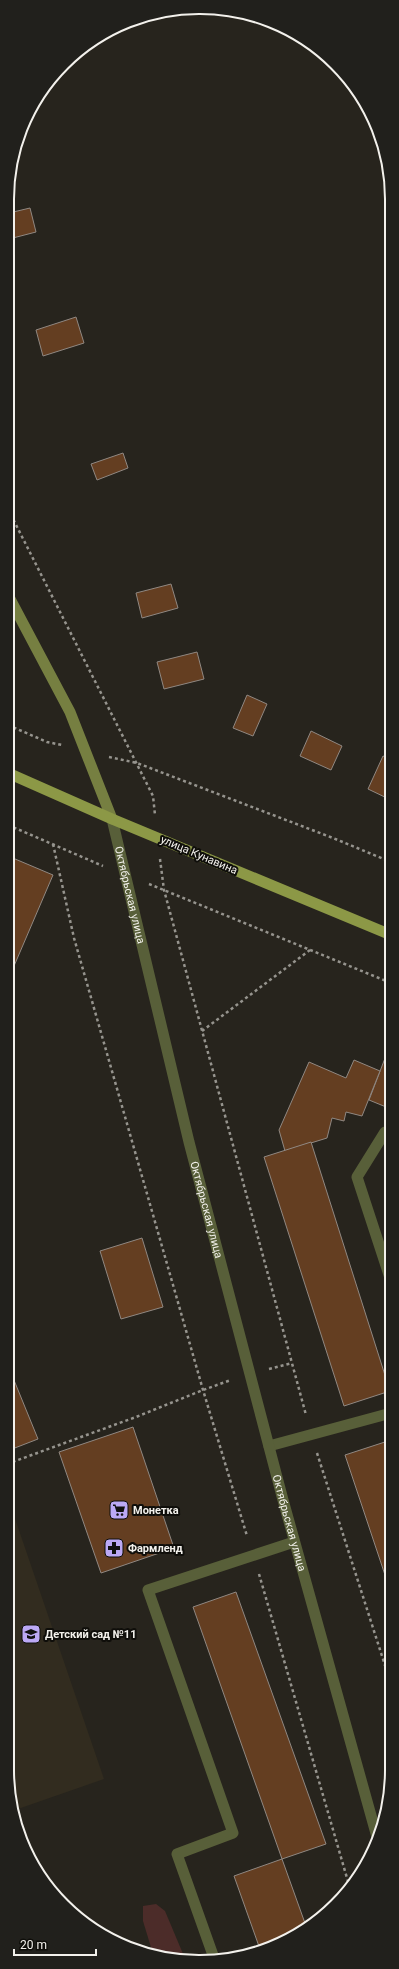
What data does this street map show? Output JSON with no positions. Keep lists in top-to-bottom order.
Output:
{
  "streets": {
    "main road": ["улица Кунавина", "Октябрьская улица"]
  },
  "crossings": [
    ["улица Кунавина", "Октябрьская улица"]
  ],
  "places": {
    "supermarket": ["Монетка"],
    "pharmacy": ["Фармленд"],
    "school or university": ["Детский сад №11"]
  },
  "scale_bar": "20 m"
}
